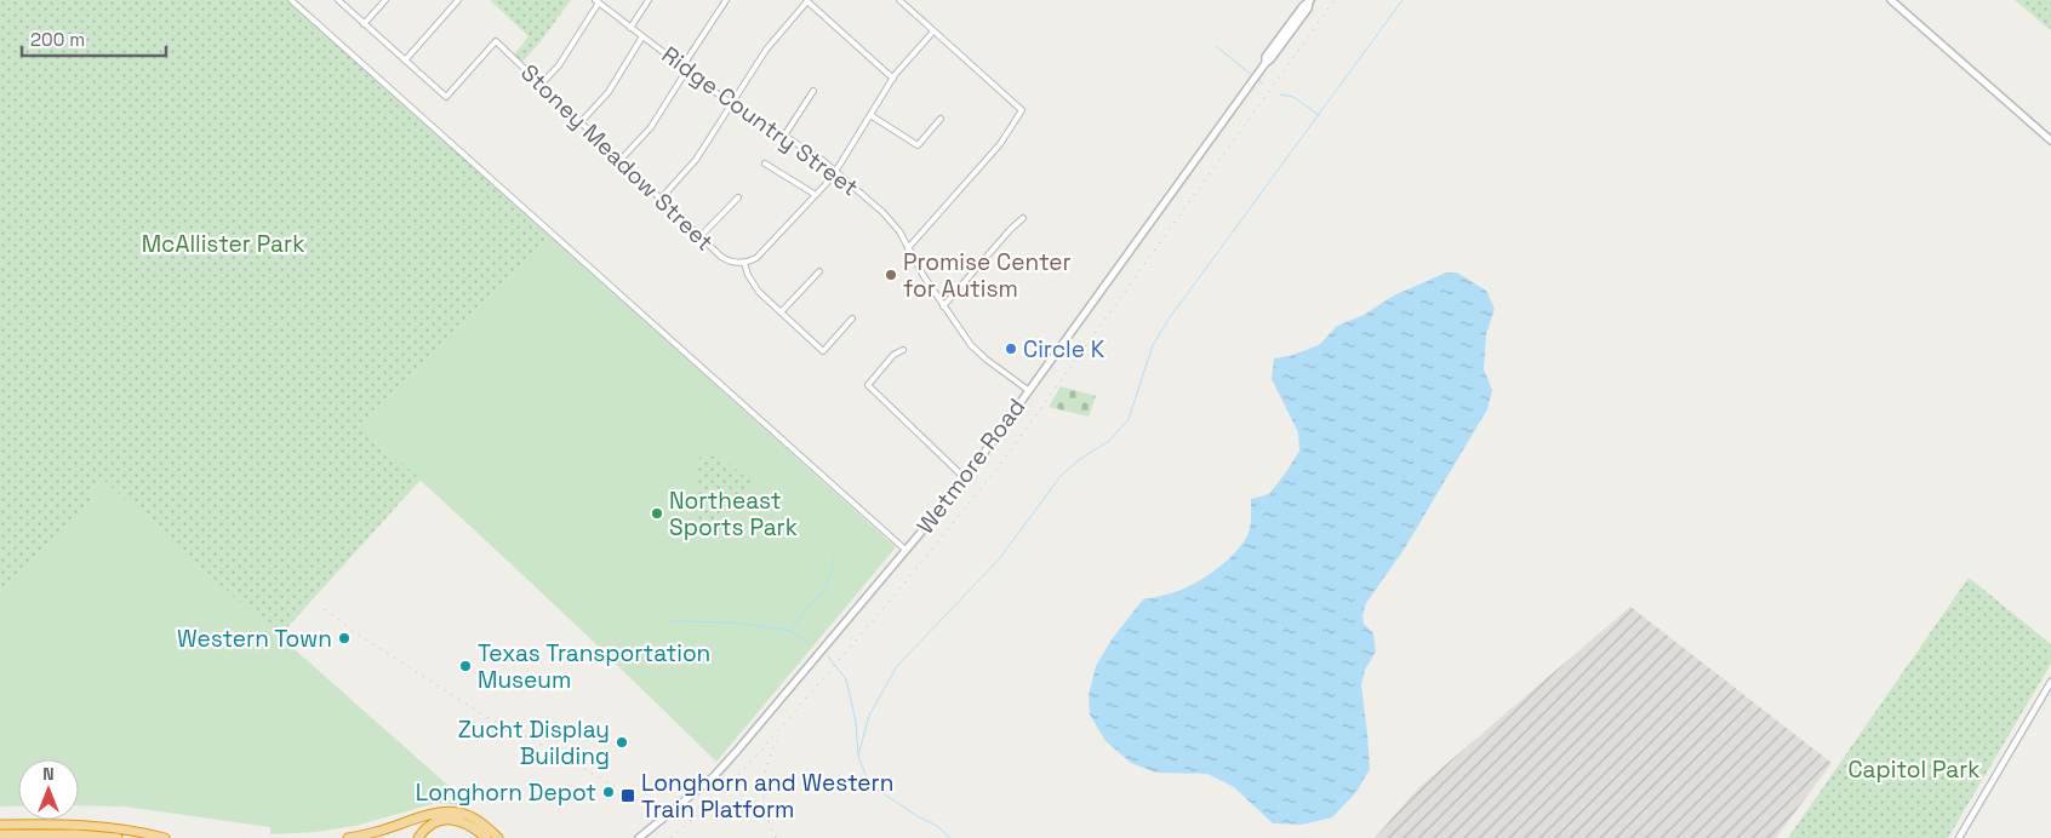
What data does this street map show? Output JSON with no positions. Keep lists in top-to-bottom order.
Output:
{
  "streets": {
    "main road": ["Wetmore Road"],
    "street": ["Ridge Country Street", "Stoney Meadow Street"]
  },
  "crossings": [
    ["Ridge Country Street", "Wetmore Road"]
  ],
  "parks": ["McAllister Park", "Capitol Park"],
  "places": {
    "other": [
      "Promise Center for Autism",
      "Circle K",
      "Northeast Sports Park",
      "Western Town",
      "Texas Transportation Museum",
      "Zucht Display Building",
      "Longhorn Depot"
    ],
    "transit": ["Longhorn and Western Train Platform"]
  },
  "scale_bar": "200 m",
  "north": "top"
}
